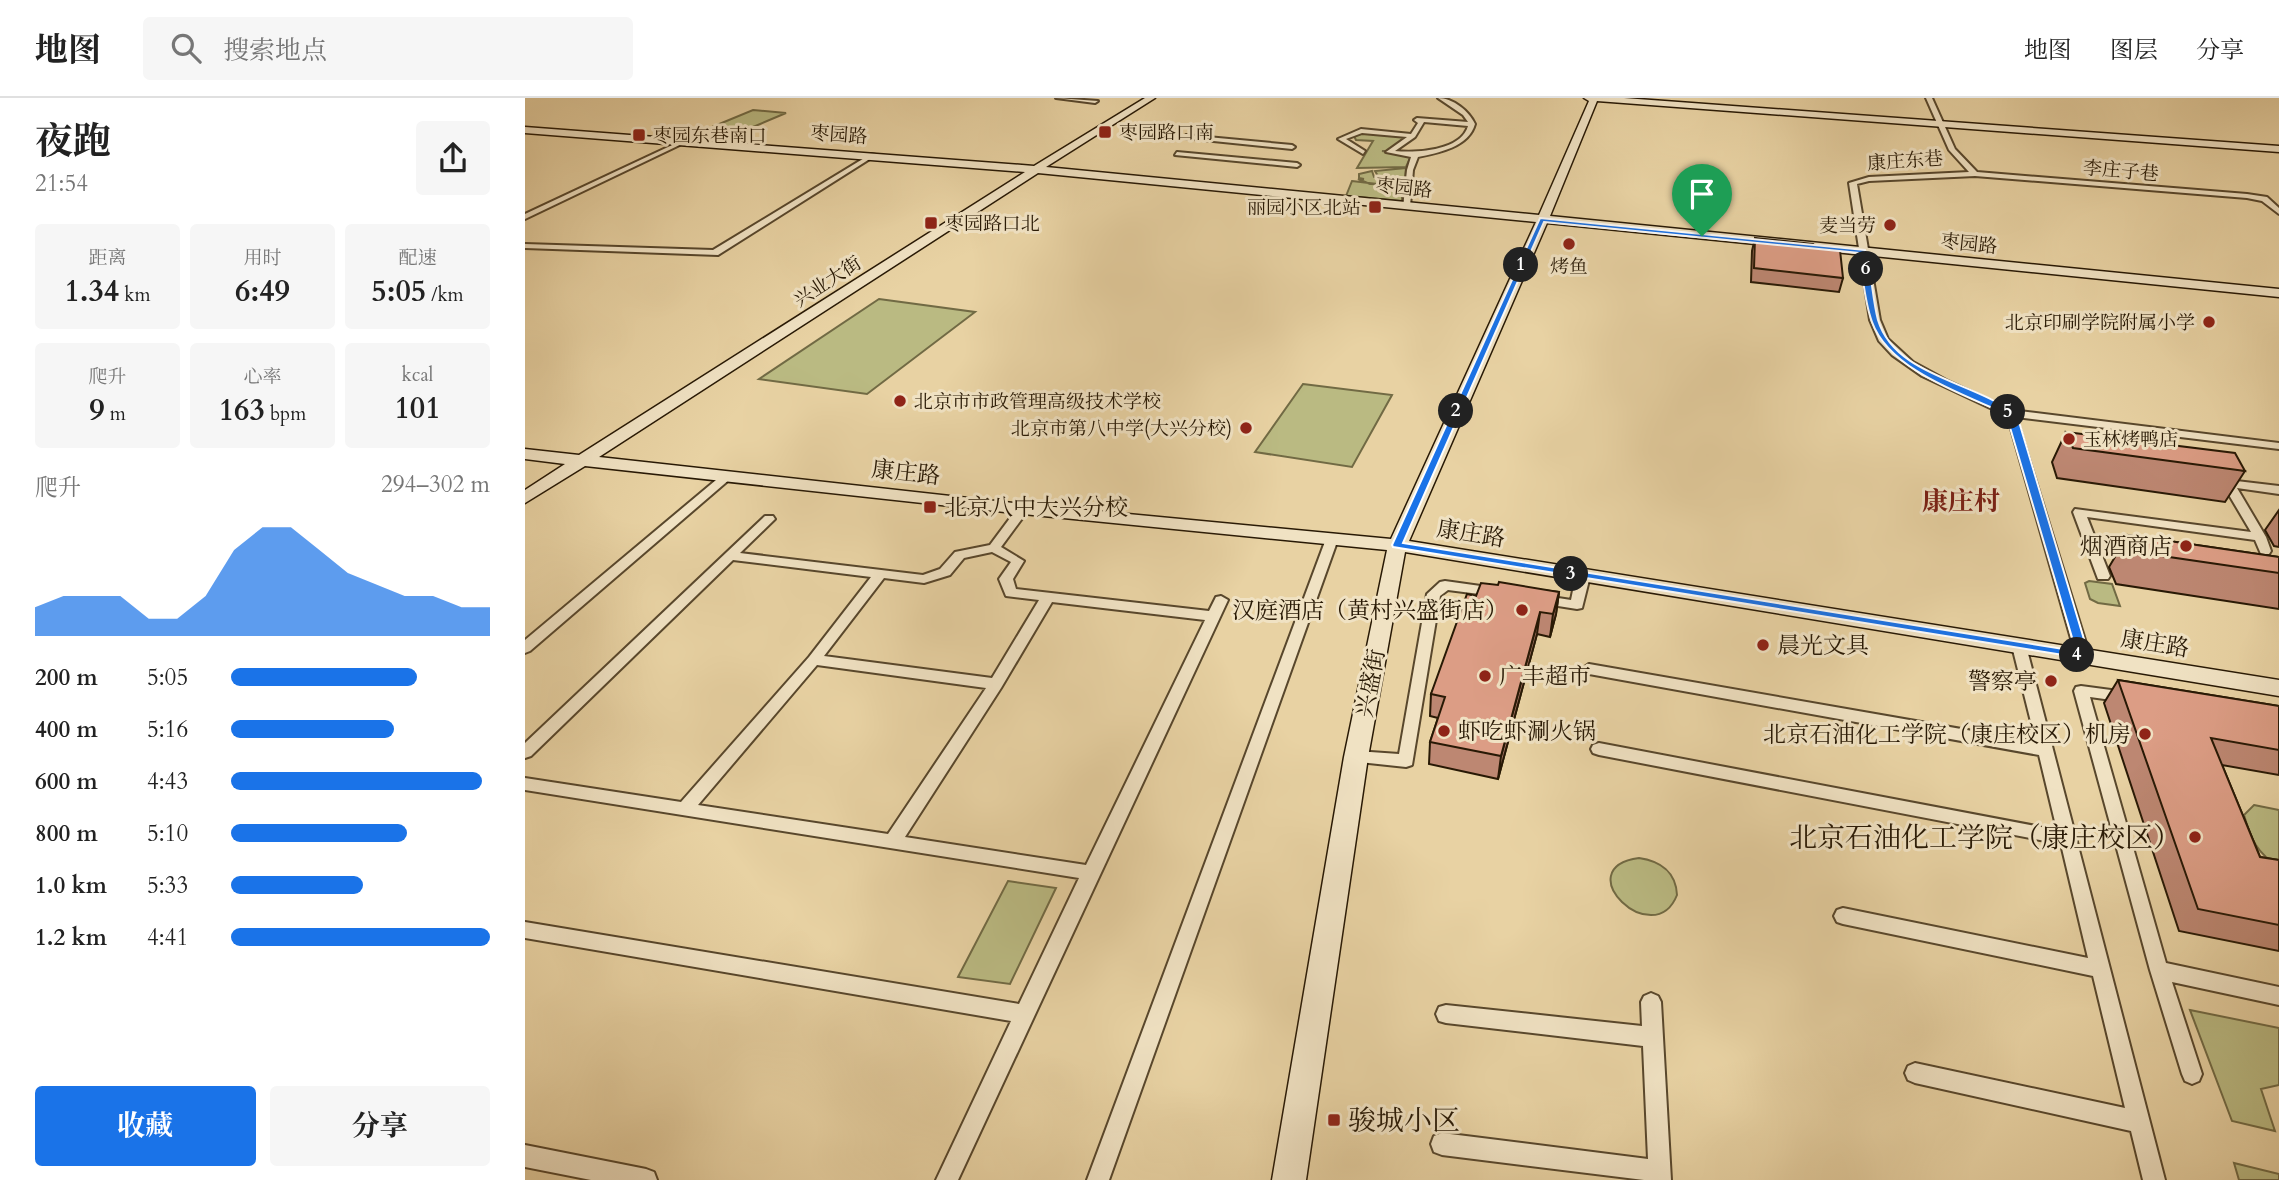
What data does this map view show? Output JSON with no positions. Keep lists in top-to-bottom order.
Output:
{
  "streets": {
    "street": [
      "枣园路",
      "康庄东巷",
      "李庄子巷",
      "兴业大街",
      "康庄路",
      "兴盛街"
    ]
  },
  "crossings": [
    ["枣园路", "康庄东巷"],
    ["枣园路", "兴业大街"],
    ["枣园路", "兴盛街"],
    ["康庄东巷", "李庄子巷"],
    ["兴业大街", "康庄路"],
    ["康庄路", "兴盛街"]
  ],
  "districts": ["康庄村"],
  "places": {
    "transit": [
      "枣园路口南",
      "枣园东巷南口",
      "丽园小区北站",
      "枣园路口北",
      "北京八中大兴分校",
      "骏城小区"
    ],
    "other": [
      "麦当劳",
      "烤鱼",
      "北京印刷学院附属小学",
      "北京市市政管理高级技术学校",
      "北京市第八中学(大兴分校)",
      "玉林烤鸭店",
      "烟酒商店",
      "汉庭酒店（黄村兴盛街店）",
      "晨光文具",
      "广丰超市",
      "警察亭",
      "虾吃虾涮火锅",
      "北京石油化工学院（康庄校区）机房",
      "北京石油化工学院（康庄校区）"
    ]
  },
  "page": {
    "header": "地图",
    "search": "搜索地点",
    "nav": ["地图", "图层", "分享"],
    "heading": ["夜跑", "21:54"],
    "stats": [
      ["距离", "1.34 km"],
      ["用时", "6:49"],
      ["配速", "5:05 /km"],
      ["爬升", "9 m"],
      ["心率", "163 bpm"],
      ["kcal", "101"]
    ],
    "pins": [
      "1",
      "6",
      "2",
      "5",
      "3",
      "4"
    ],
    "chart": ["爬升", "294–302 m"],
    "list": [
      {
        "name": "200 m",
        "note": "5:05"
      },
      {
        "name": "400 m",
        "note": "5:16"
      },
      {
        "name": "600 m",
        "note": "4:43"
      },
      {
        "name": "800 m",
        "note": "5:10"
      },
      {
        "name": "1.0 km",
        "note": "5:33"
      },
      {
        "name": "1.2 km",
        "note": "4:41"
      }
    ],
    "buttons": ["收藏", "分享"]
  }
}
